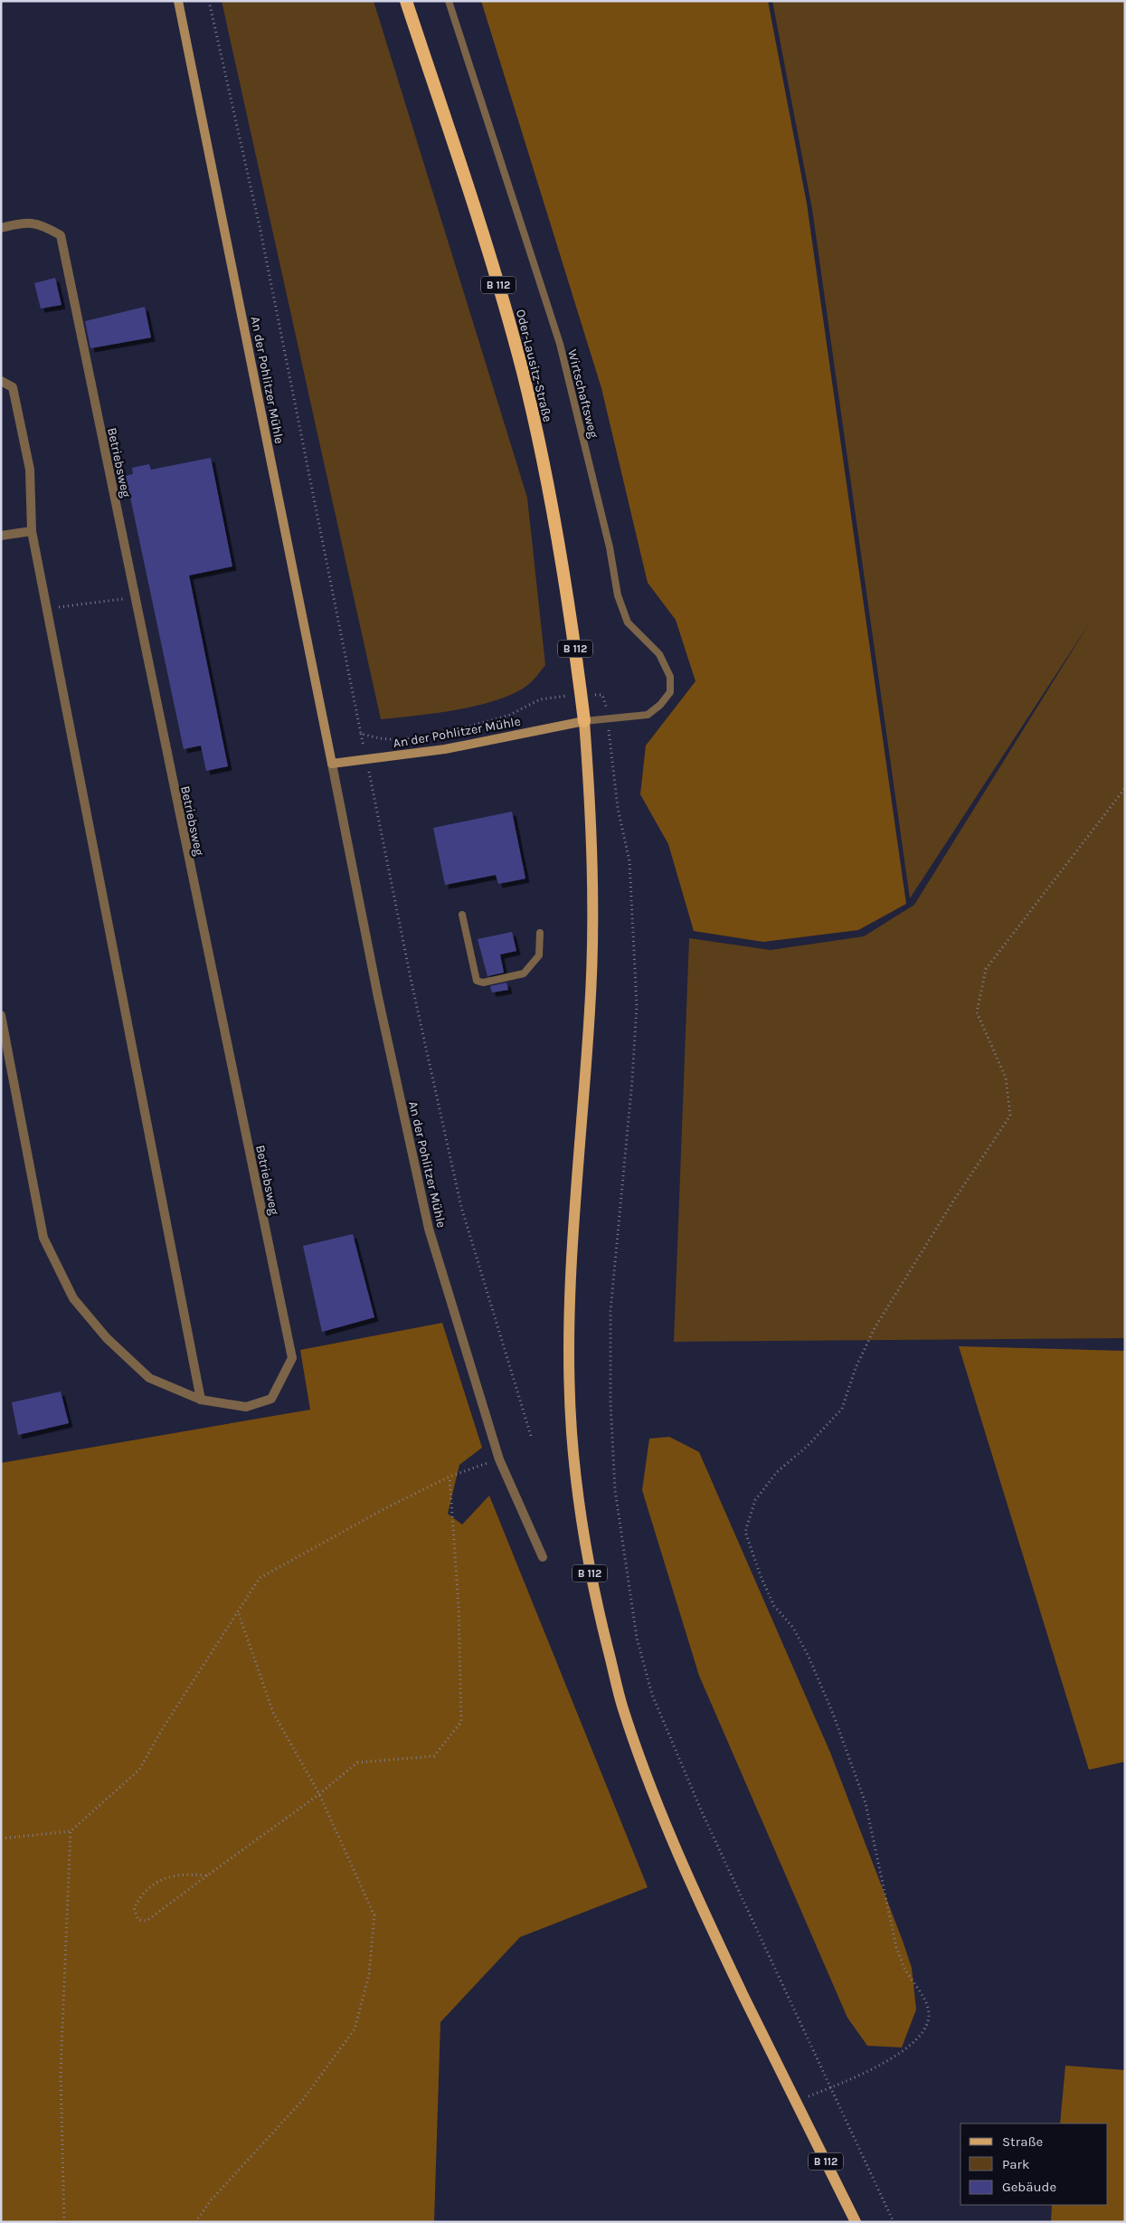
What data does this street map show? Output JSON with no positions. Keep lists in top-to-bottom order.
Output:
{
  "streets": {
    "highway": ["B 112", "Oder-Lausitz-Straße"],
    "main road": ["An der Pohlitzer Mühle"],
    "street": ["Betriebsweg"],
    "lane": ["Wirtschaftsweg"]
  },
  "crossings": [
    ["B 112", "Oder-Lausitz-Straße"],
    ["B 112", "An der Pohlitzer Mühle"],
    ["B 112", "Wirtschaftsweg"],
    ["Oder-Lausitz-Straße", "An der Pohlitzer Mühle"],
    ["Oder-Lausitz-Straße", "Wirtschaftsweg"],
    ["An der Pohlitzer Mühle", "Wirtschaftsweg"]
  ],
  "legend": ["Straße", "Park", "Gebäude"]
}
